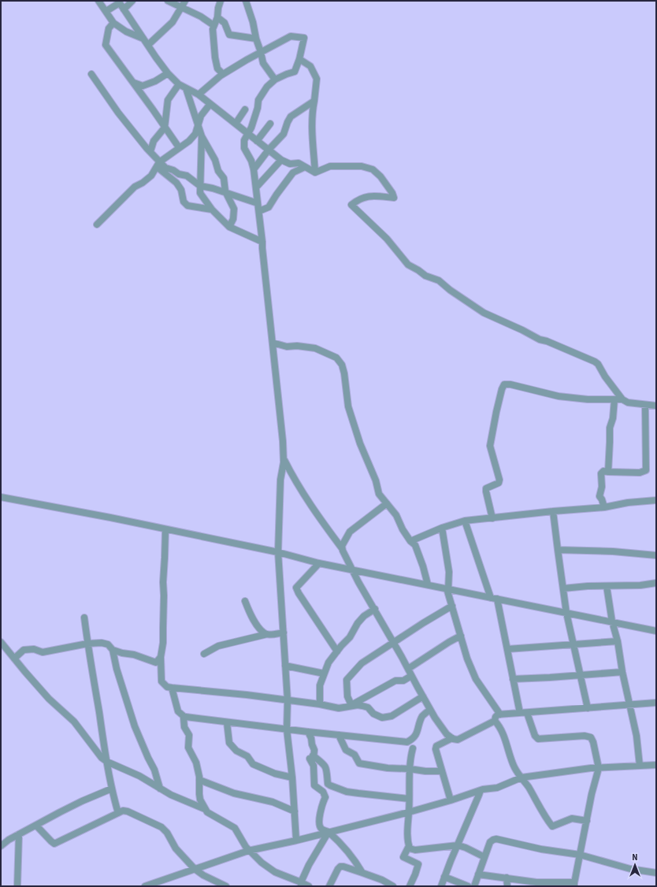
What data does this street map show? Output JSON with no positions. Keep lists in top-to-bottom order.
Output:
{
  "north": "top"
}
